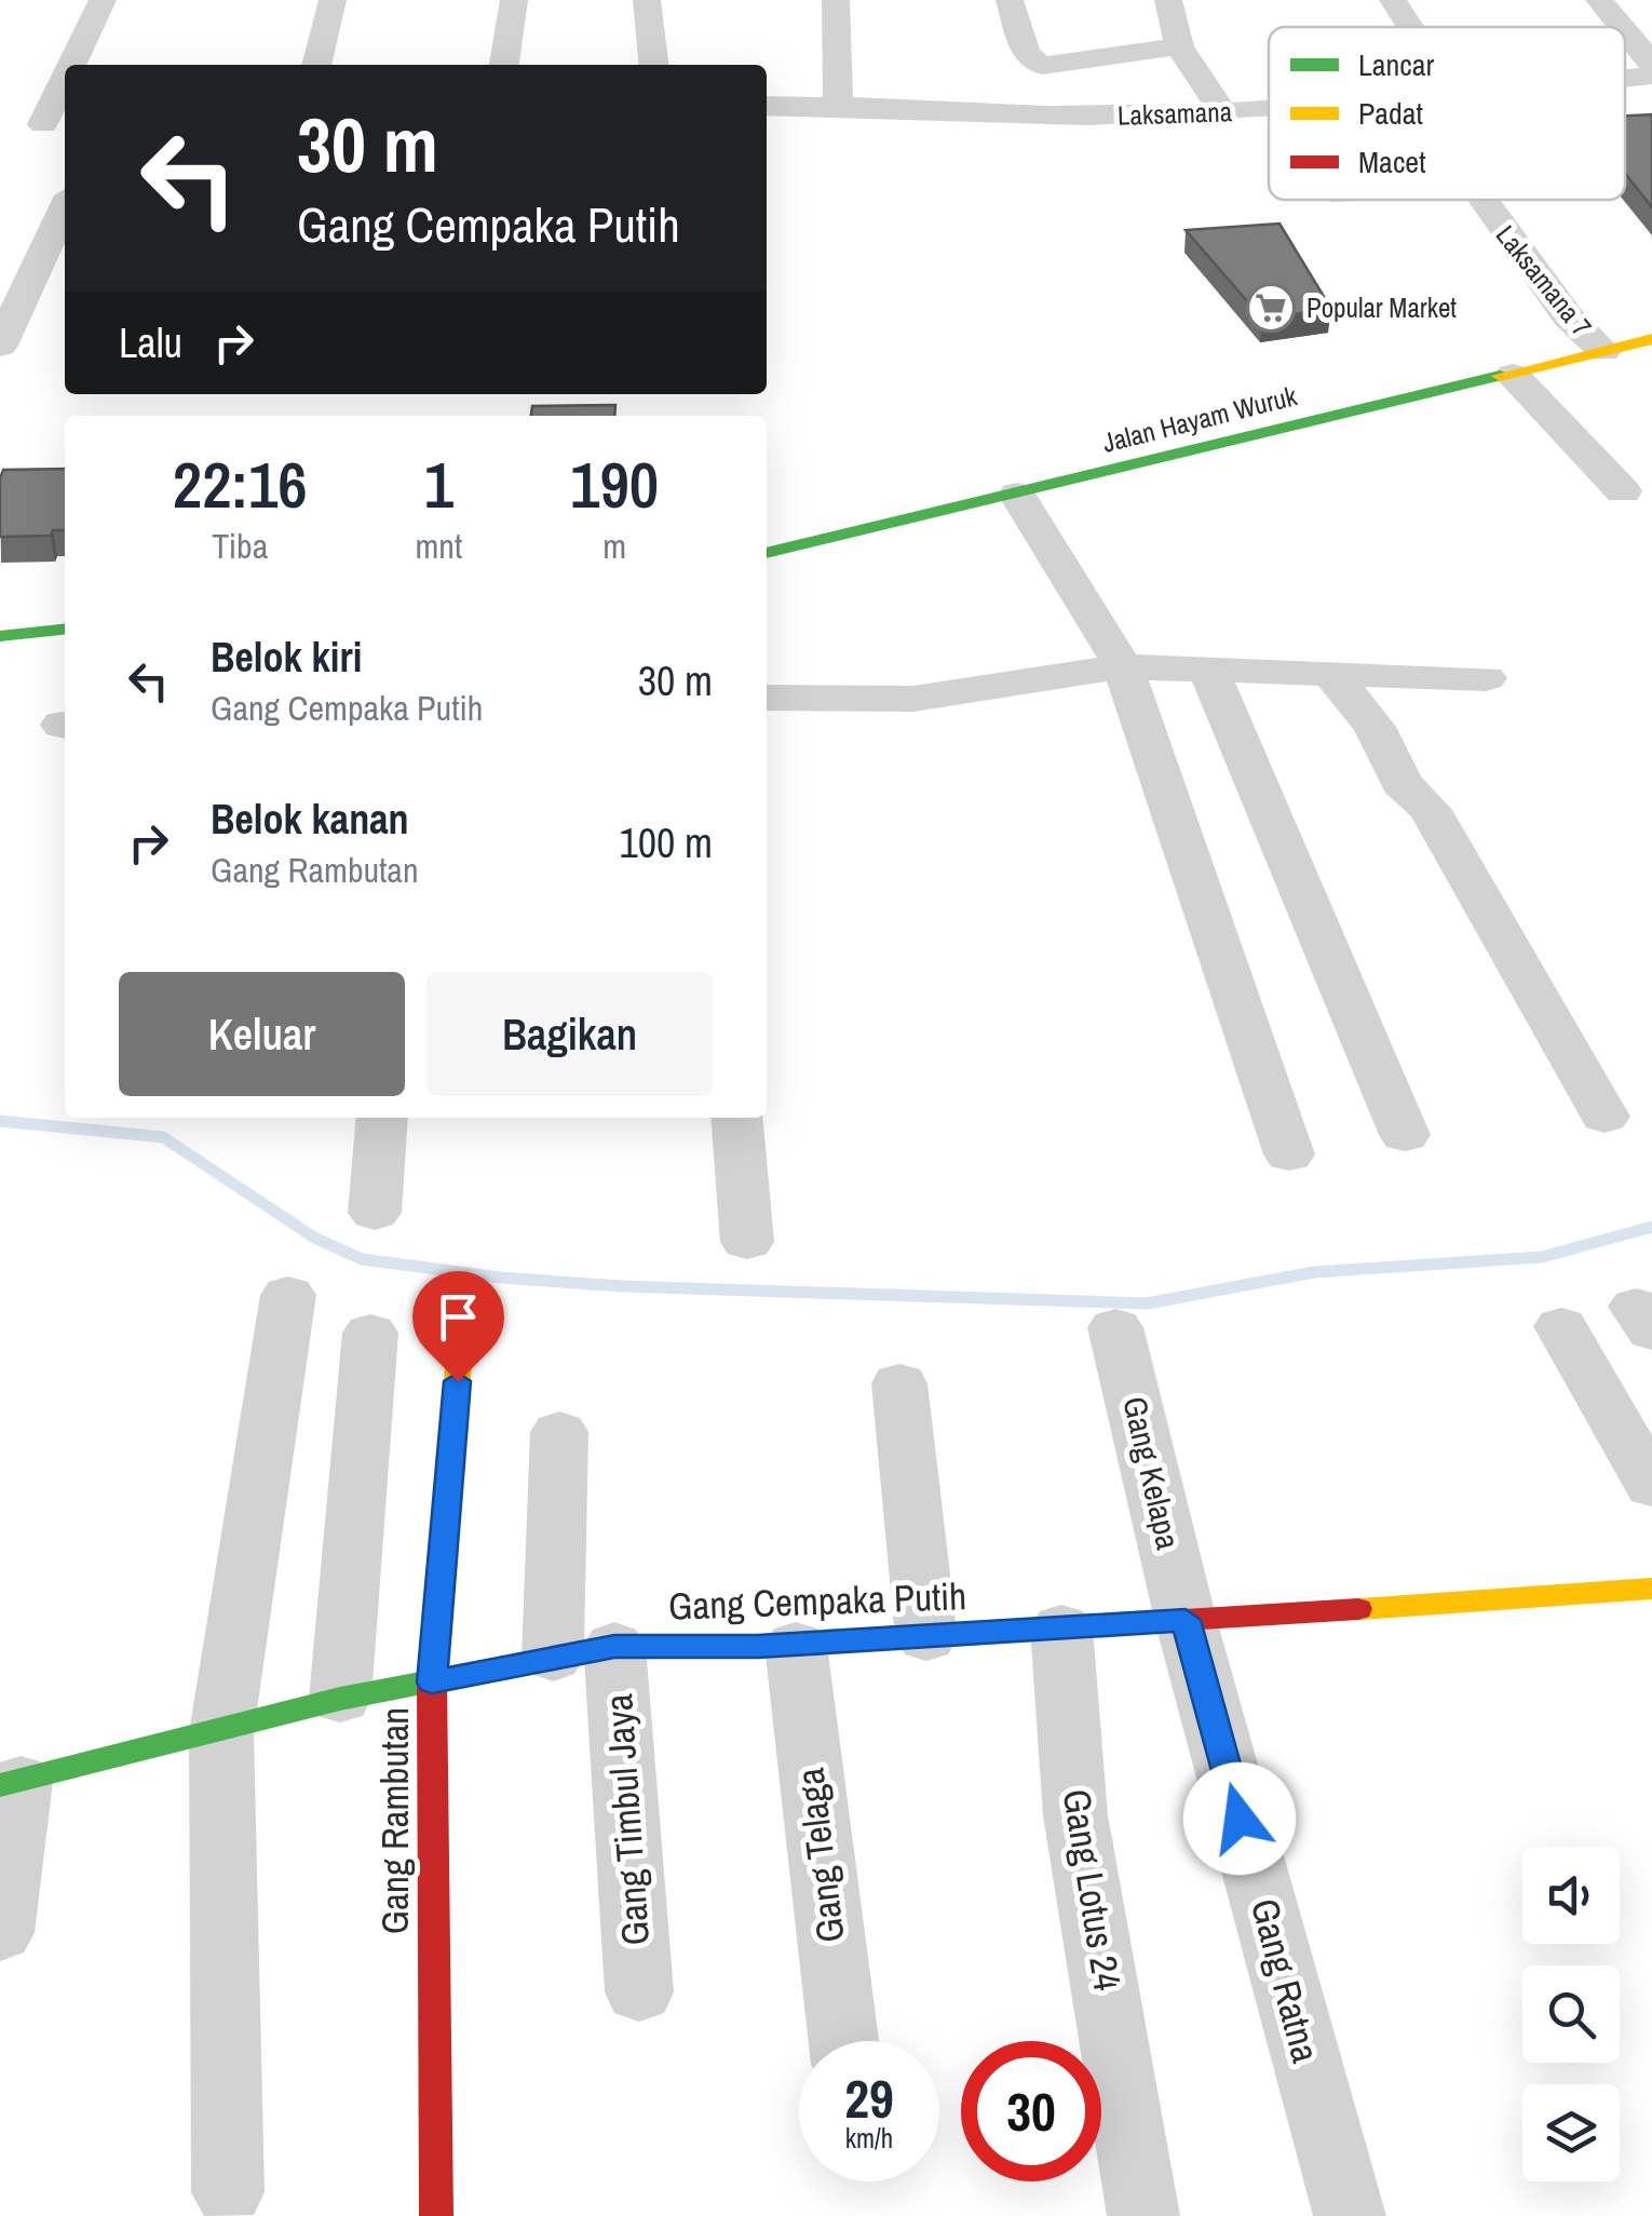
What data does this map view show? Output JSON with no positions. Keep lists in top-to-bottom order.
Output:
{
  "streets": {
    "street": [
      "Laksamana",
      "Laksamana 7",
      "Jalan Hayam Wuruk",
      "Gang Kelapa",
      "Gang Cempaka Putih",
      "Gang Timbul Jaya",
      "Gang Rambutan",
      "Gang Telaga",
      "Gang Lotus 24",
      "Gang Ratna"
    ]
  },
  "crossings": [
    ["Laksamana 7", "Jalan Hayam Wuruk"],
    ["Gang Kelapa", "Gang Cempaka Putih"],
    ["Gang Kelapa", "Gang Ratna"],
    ["Gang Cempaka Putih", "Gang Timbul Jaya"],
    ["Gang Cempaka Putih", "Gang Rambutan"],
    ["Gang Cempaka Putih", "Gang Telaga"],
    ["Gang Cempaka Putih", "Gang Lotus 24"],
    ["Gang Cempaka Putih", "Gang Ratna"]
  ],
  "places": {
    "supermarket": ["Popular Market"]
  },
  "legend": ["Lancar", "Padat", "Macet"],
  "page": {
    "turn": ["30 m", "Gang Cempaka Putih"],
    "then": "Lalu",
    "eta": [
      "22:16",
      "Tiba",
      "1",
      "mnt",
      "190",
      "m"
    ],
    "list": [
      {
        "name": "Belok kiri",
        "note": "Gang Cempaka Putih",
        "value": "30 m"
      },
      {
        "name": "Belok kanan",
        "note": "Gang Rambutan",
        "value": "100 m"
      }
    ],
    "buttons": ["Keluar", "Bagikan"],
    "speed": "29 km/h",
    "limit": "30"
  }
}
